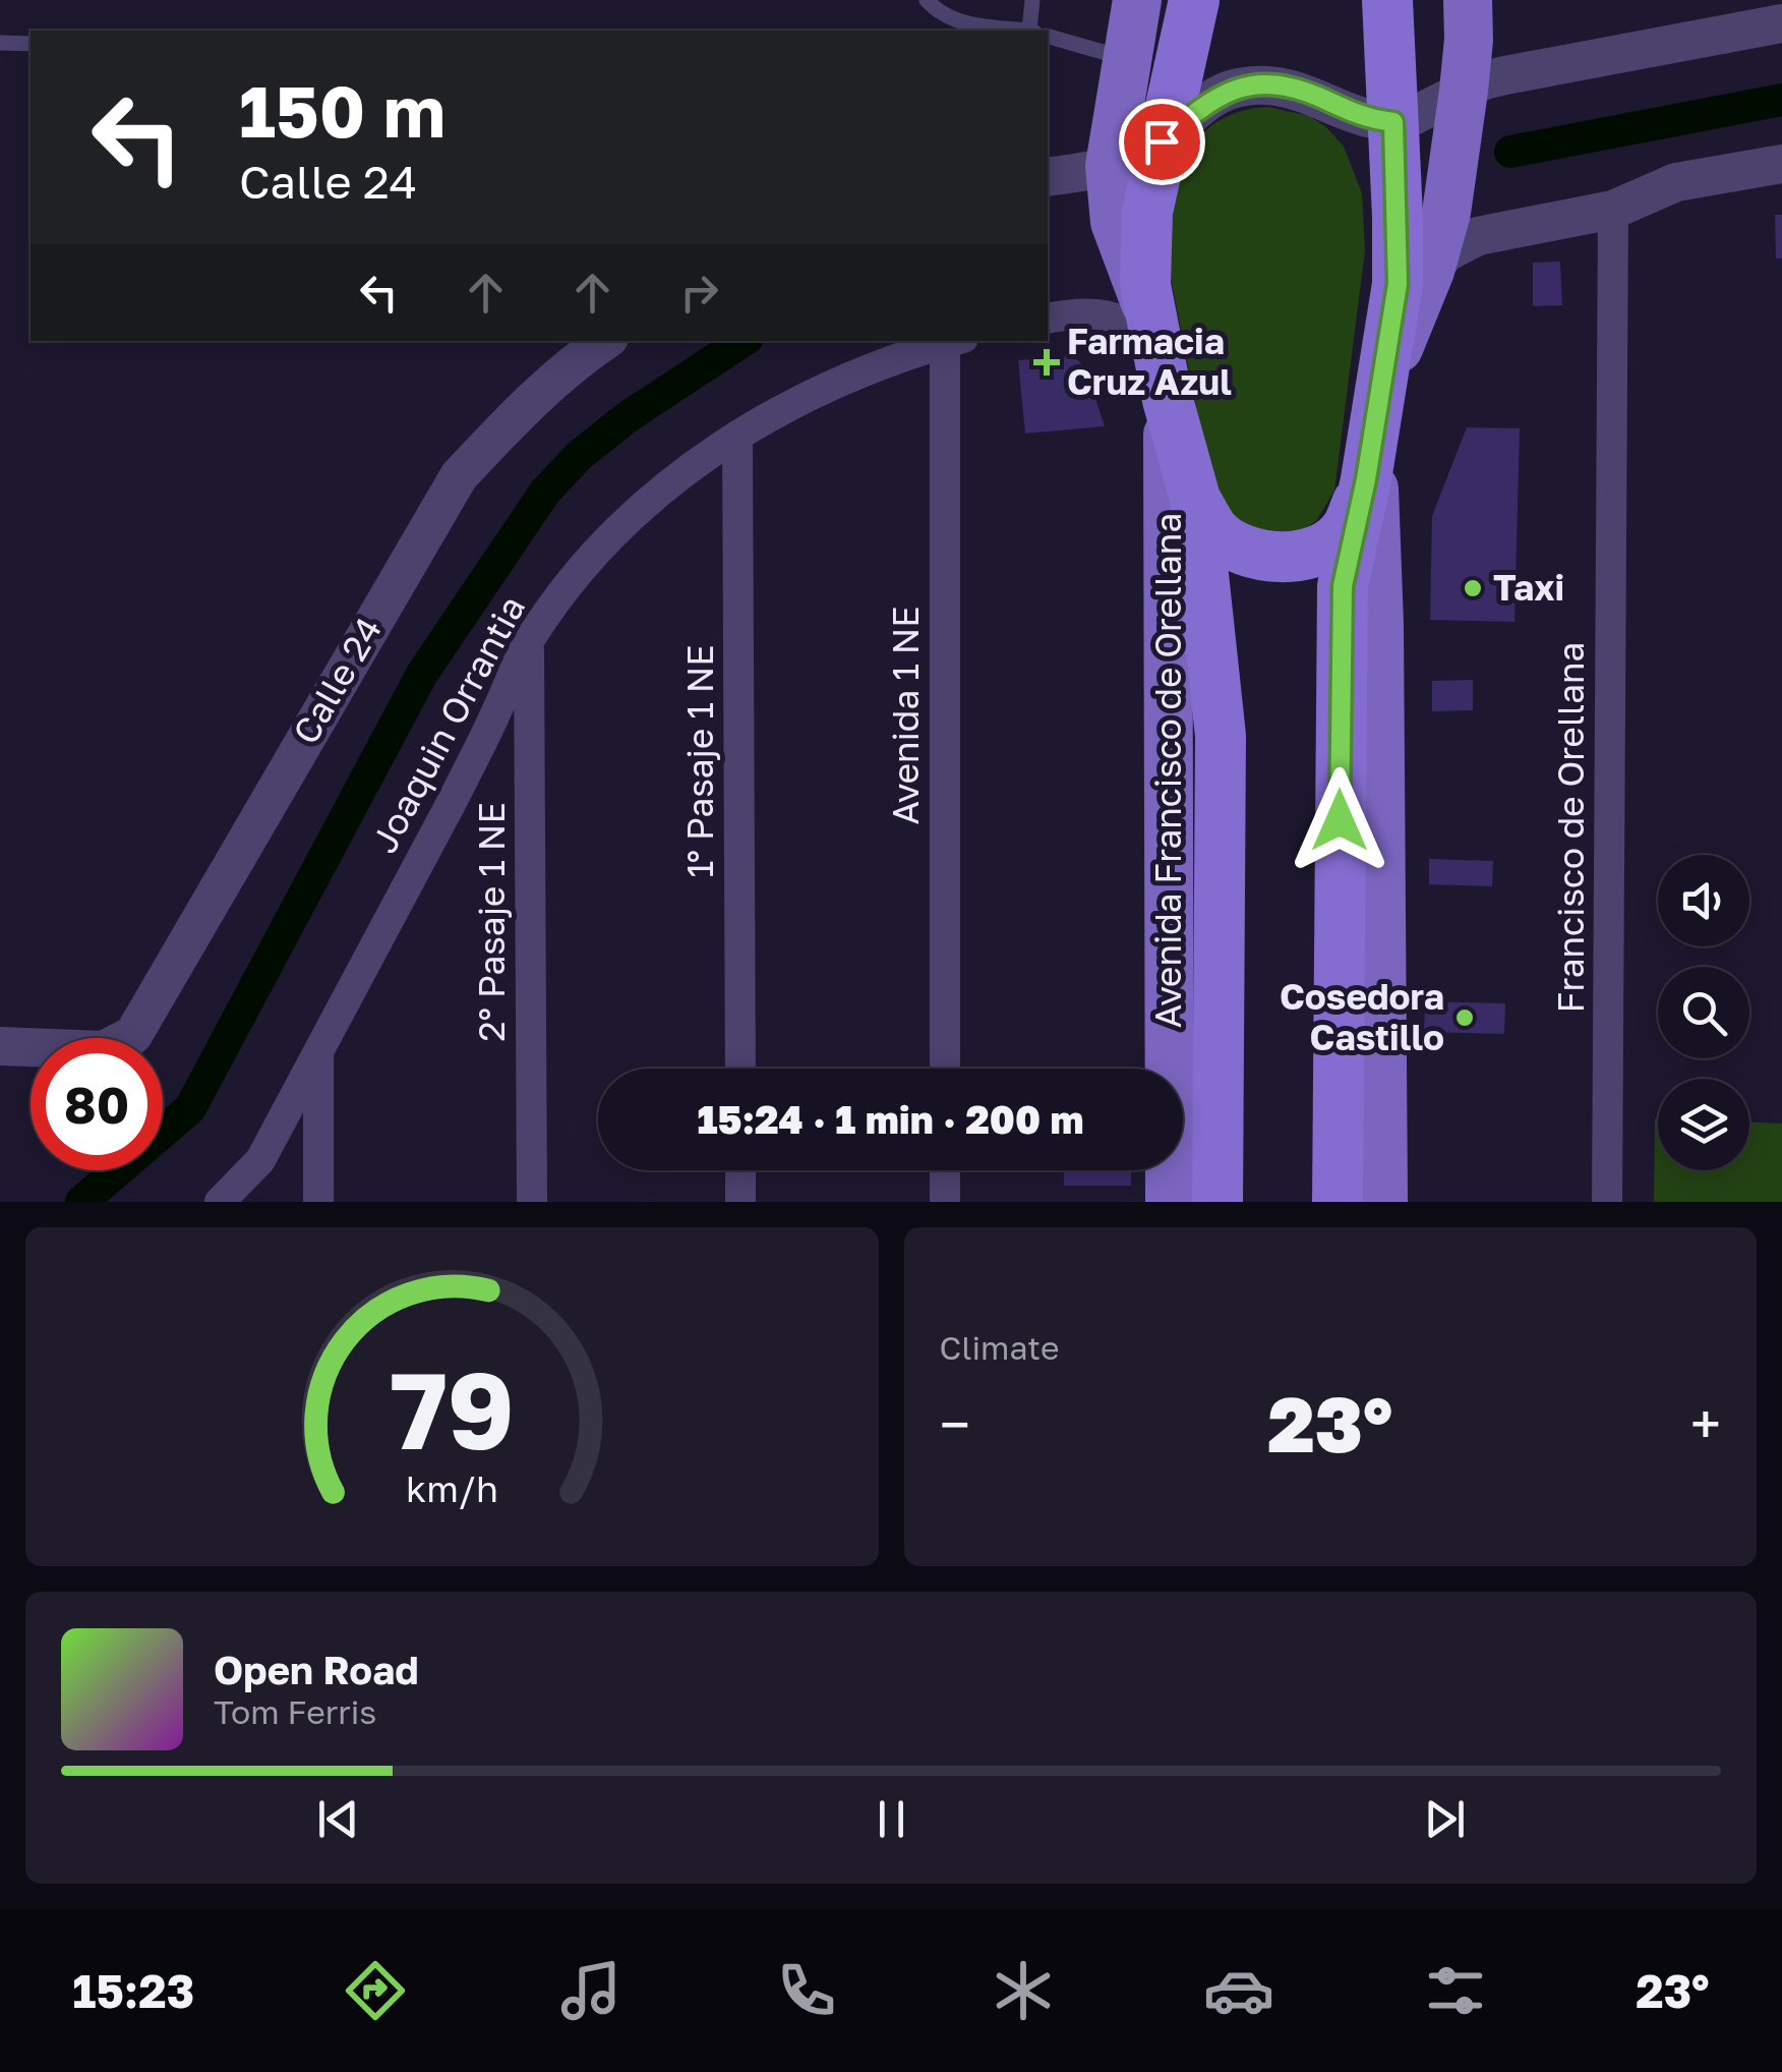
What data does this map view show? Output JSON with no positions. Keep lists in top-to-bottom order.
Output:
{
  "streets": {
    "highway": ["Avenida Francisco de Orellana"],
    "street": [
      "Calle 24",
      "Avenida 1 NE",
      "Joaquin Orrantia",
      "1° Pasaje 1 NE",
      "Francisco de Orellana",
      "2° Pasaje 1 NE"
    ]
  },
  "crossings": [
    ["Avenida 1 NE", "Joaquin Orrantia"],
    ["Joaquin Orrantia", "1° Pasaje 1 NE"],
    ["Joaquin Orrantia", "2° Pasaje 1 NE"]
  ],
  "places": {
    "health": ["Farmacia Cruz Azul"],
    "other": ["Taxi", "Cosedora Castillo"]
  },
  "page": {
    "turn": ["150 m", "Calle 24"],
    "limit": "80",
    "trip": "15:24 · 1 min · 200 m",
    "tile": "Climate",
    "heat": ["−", "23°", "+"],
    "song": ["Open Road", "Tom Ferris"],
    "tabs": ["15:23", "23°"],
    "gauge": ["79", "km/h"]
  }
}
